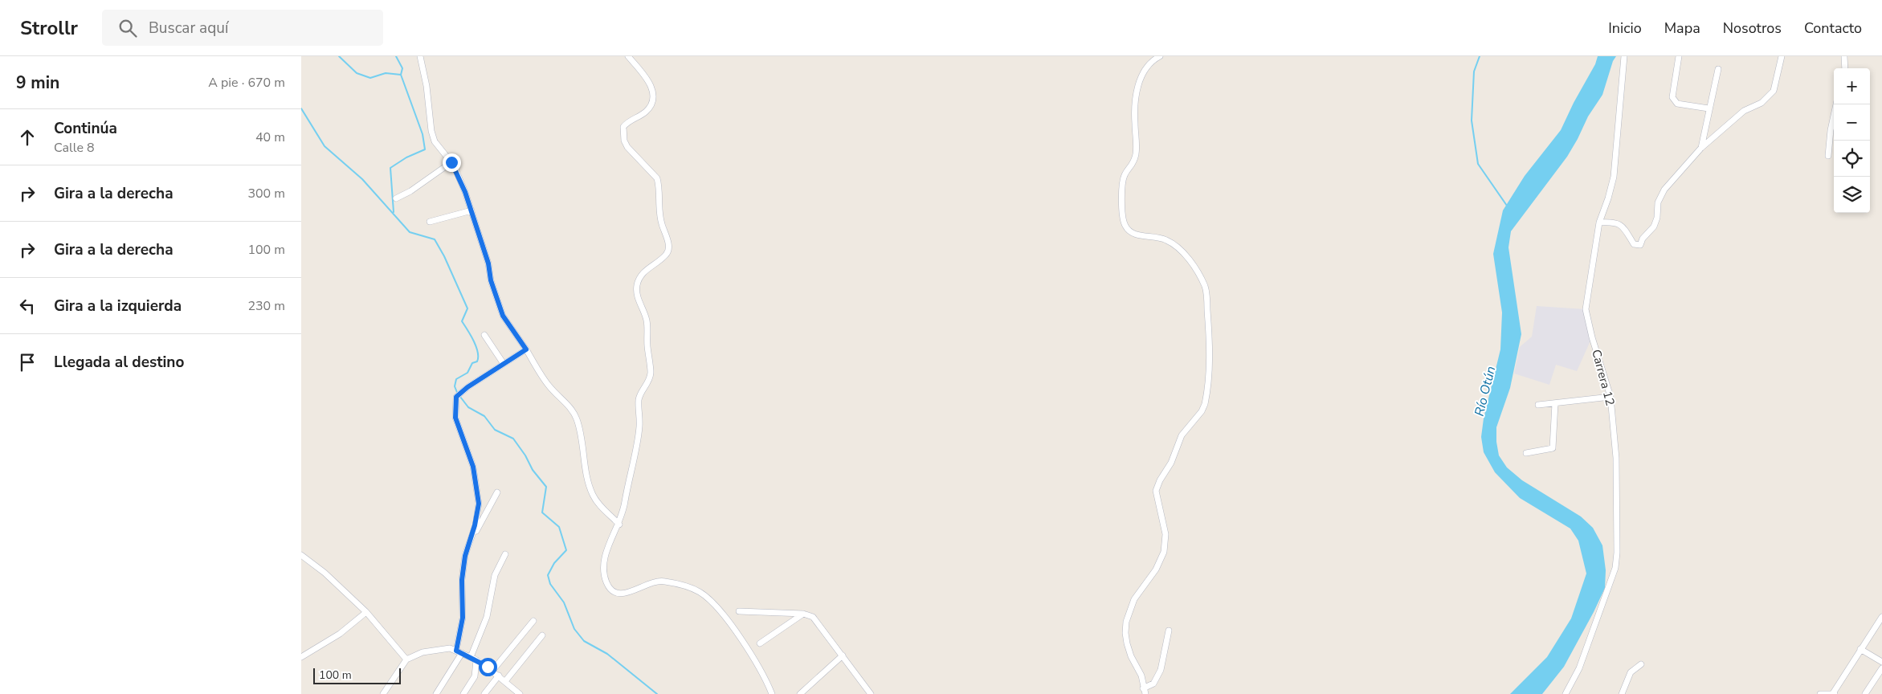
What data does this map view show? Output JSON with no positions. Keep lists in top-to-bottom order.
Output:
{
  "streets": {
    "street": ["Carrera 12"]
  },
  "water": ["Río Otún"],
  "scale_bar": "100 m",
  "page": {
    "header": "Strollr",
    "search": "Buscar aquí",
    "nav": [
      "Inicio",
      "Mapa",
      "Nosotros",
      "Contacto"
    ],
    "heading": ["9 min", "A pie · 670 m"],
    "map_buttons": ["+", "−"],
    "list": [
      ["Continúa", "Calle 8", "40 m"],
      ["Gira a la derecha", "300 m"],
      ["Gira a la derecha", "100 m"],
      ["Gira a la izquierda", "230 m"],
      "Llegada al destino"
    ],
    "scale": "100 m"
  }
}
